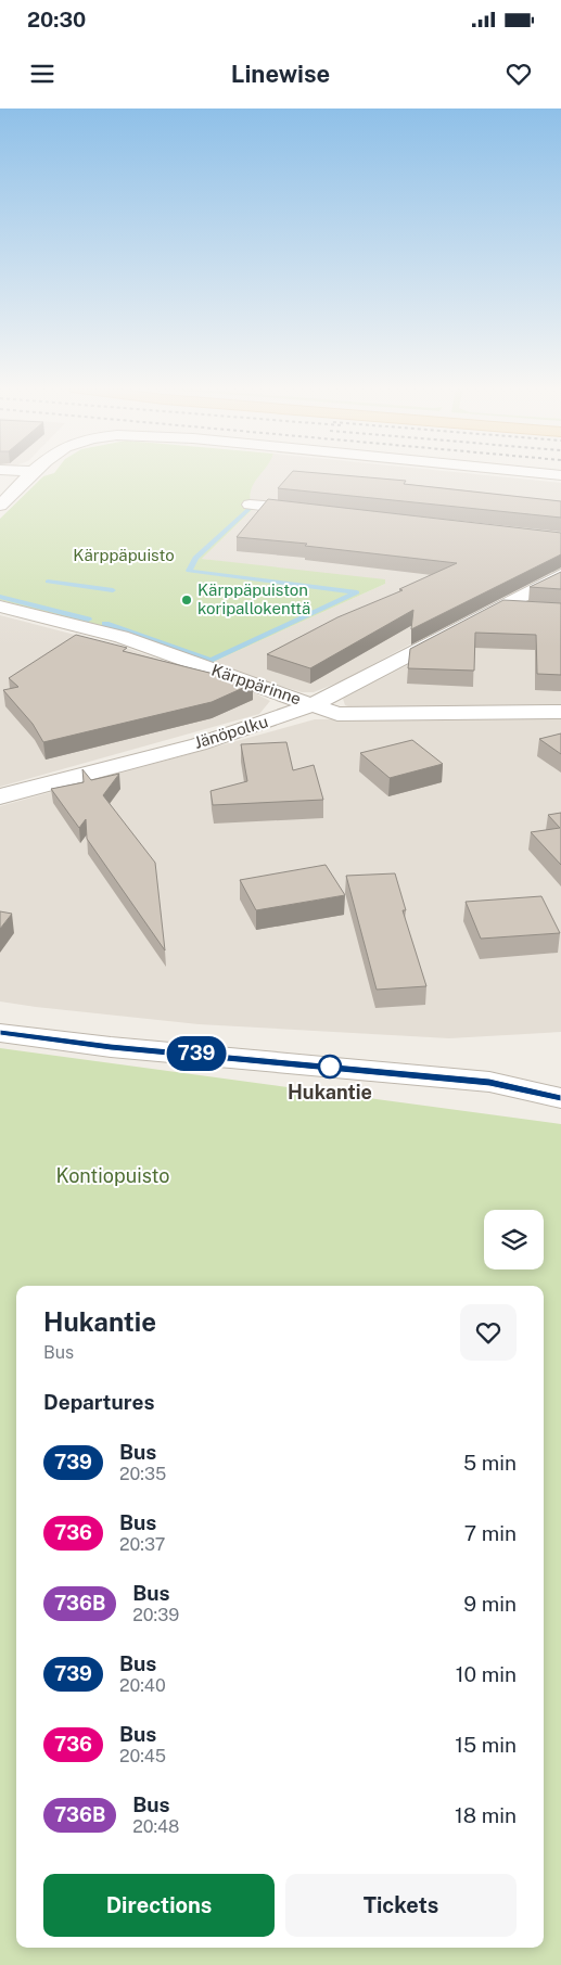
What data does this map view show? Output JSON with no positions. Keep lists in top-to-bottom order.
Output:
{
  "streets": {
    "street": ["Kärppärinne", "Jänöpolku"]
  },
  "crossings": [
    ["Kärppärinne", "Jänöpolku"]
  ],
  "parks": ["Kärppäpuisto", "Kontiopuisto"],
  "places": ["Kärppäpuiston koripallokenttä", "Hukantie"],
  "lines": ["bus line 739"],
  "page": {
    "status": "20:30",
    "header": "Linewise",
    "on_map": "739",
    "heading": [
      ["Hukantie", "Bus"],
      "Departures"
    ],
    "list": [
      {
        "mark": "739",
        "name": "Bus",
        "note": "20:35",
        "value": "5 min"
      },
      {
        "mark": "736",
        "name": "Bus",
        "note": "20:37",
        "value": "7 min"
      },
      {
        "mark": "736B",
        "name": "Bus",
        "note": "20:39",
        "value": "9 min"
      },
      {
        "mark": "739",
        "name": "Bus",
        "note": "20:40",
        "value": "10 min"
      },
      {
        "mark": "736",
        "name": "Bus",
        "note": "20:45",
        "value": "15 min"
      },
      {
        "mark": "736B",
        "name": "Bus",
        "note": "20:48",
        "value": "18 min"
      }
    ],
    "buttons": ["Directions", "Tickets"]
  }
}
